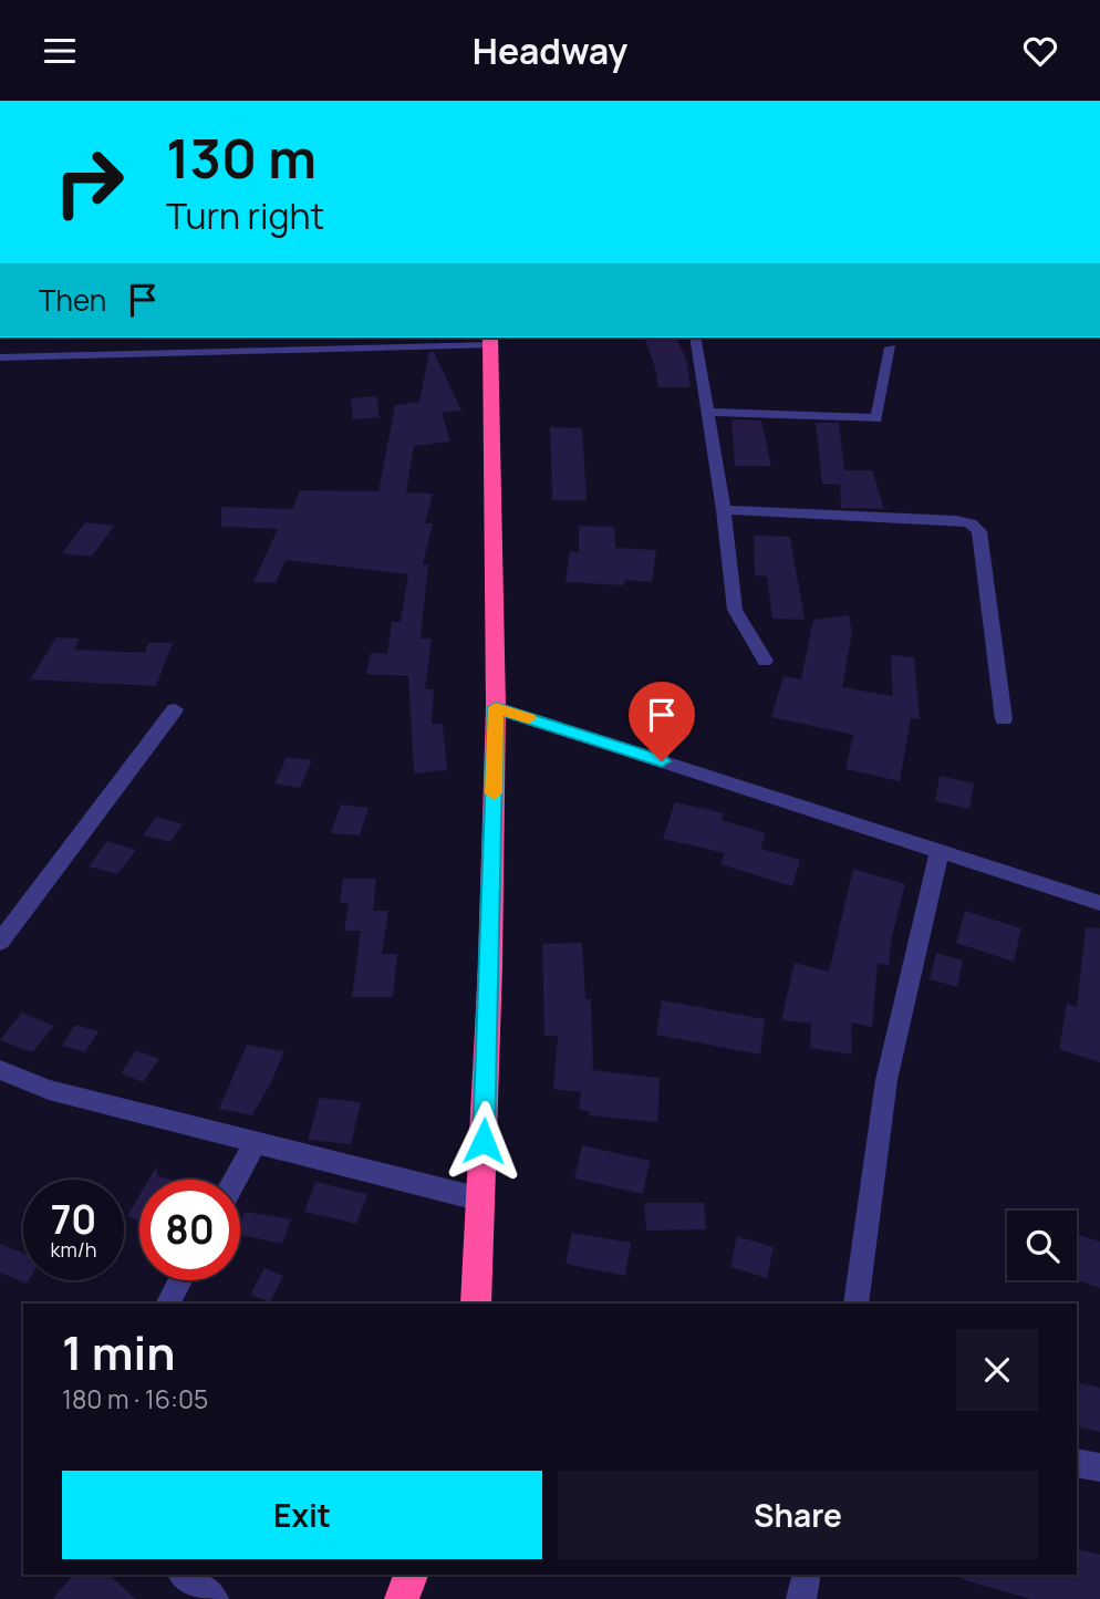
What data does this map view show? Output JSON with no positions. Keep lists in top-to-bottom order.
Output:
{
  "page": {
    "header": "Headway",
    "turn": ["130 m", "Turn right"],
    "then": "Then",
    "speed": "70 km/h",
    "limit": "80",
    "heading": ["1 min", "180 m · 16:05"],
    "buttons": ["Exit", "Share"]
  }
}
